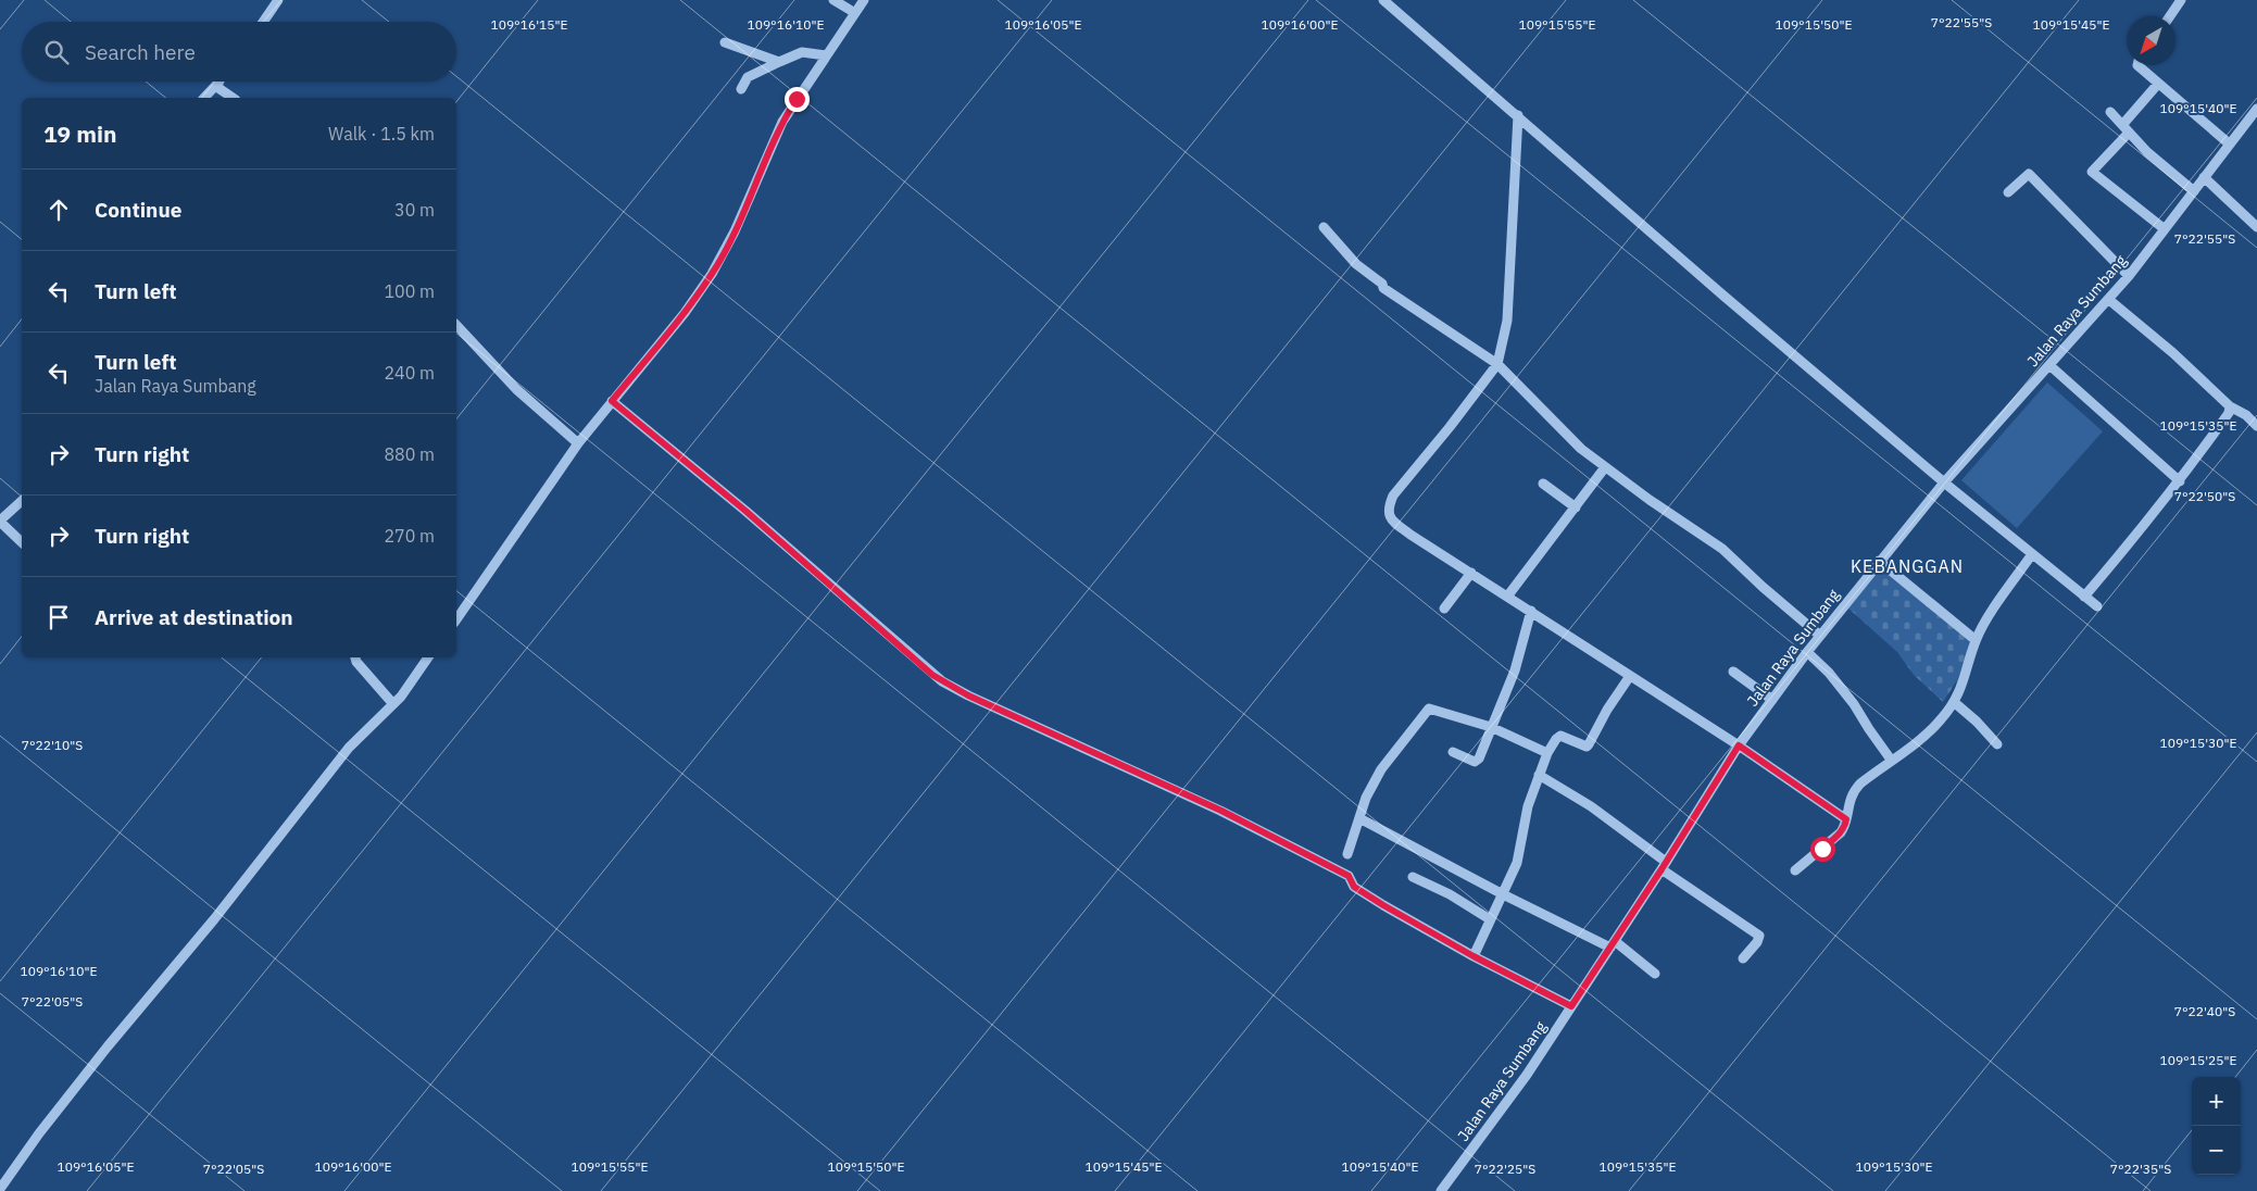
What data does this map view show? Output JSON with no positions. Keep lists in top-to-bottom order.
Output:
{
  "streets": {
    "street": ["Jalan Raya Sumbang"]
  },
  "districts": ["KEBANGGAN"],
  "north": "bottom left",
  "page": {
    "search": "Search here",
    "heading": ["19 min", "Walk · 1.5 km"],
    "list": [
      ["Continue", "30 m"],
      ["Turn left", "100 m"],
      ["Turn left", "Jalan Raya Sumbang", "240 m"],
      ["Turn right", "880 m"],
      ["Turn right", "270 m"],
      "Arrive at destination"
    ],
    "map_buttons": ["+", "−"]
  },
  "coordinates": [
    "7°22'55\"S",
    "109°16'15\"E",
    "109°16'10\"E",
    "109°16'05\"E",
    "109°16'00\"E",
    "109°15'55\"E",
    "109°15'50\"E",
    "109°15'45\"E",
    "109°15'40\"E",
    "109°15'35\"E",
    "7°22'50\"S",
    "109°15'30\"E",
    "7°22'10\"S",
    "7°22'05\"S",
    "7°22'40\"S",
    "109°15'25\"E",
    "7°22'25\"S",
    "7°22'35\"S"
  ]
}
